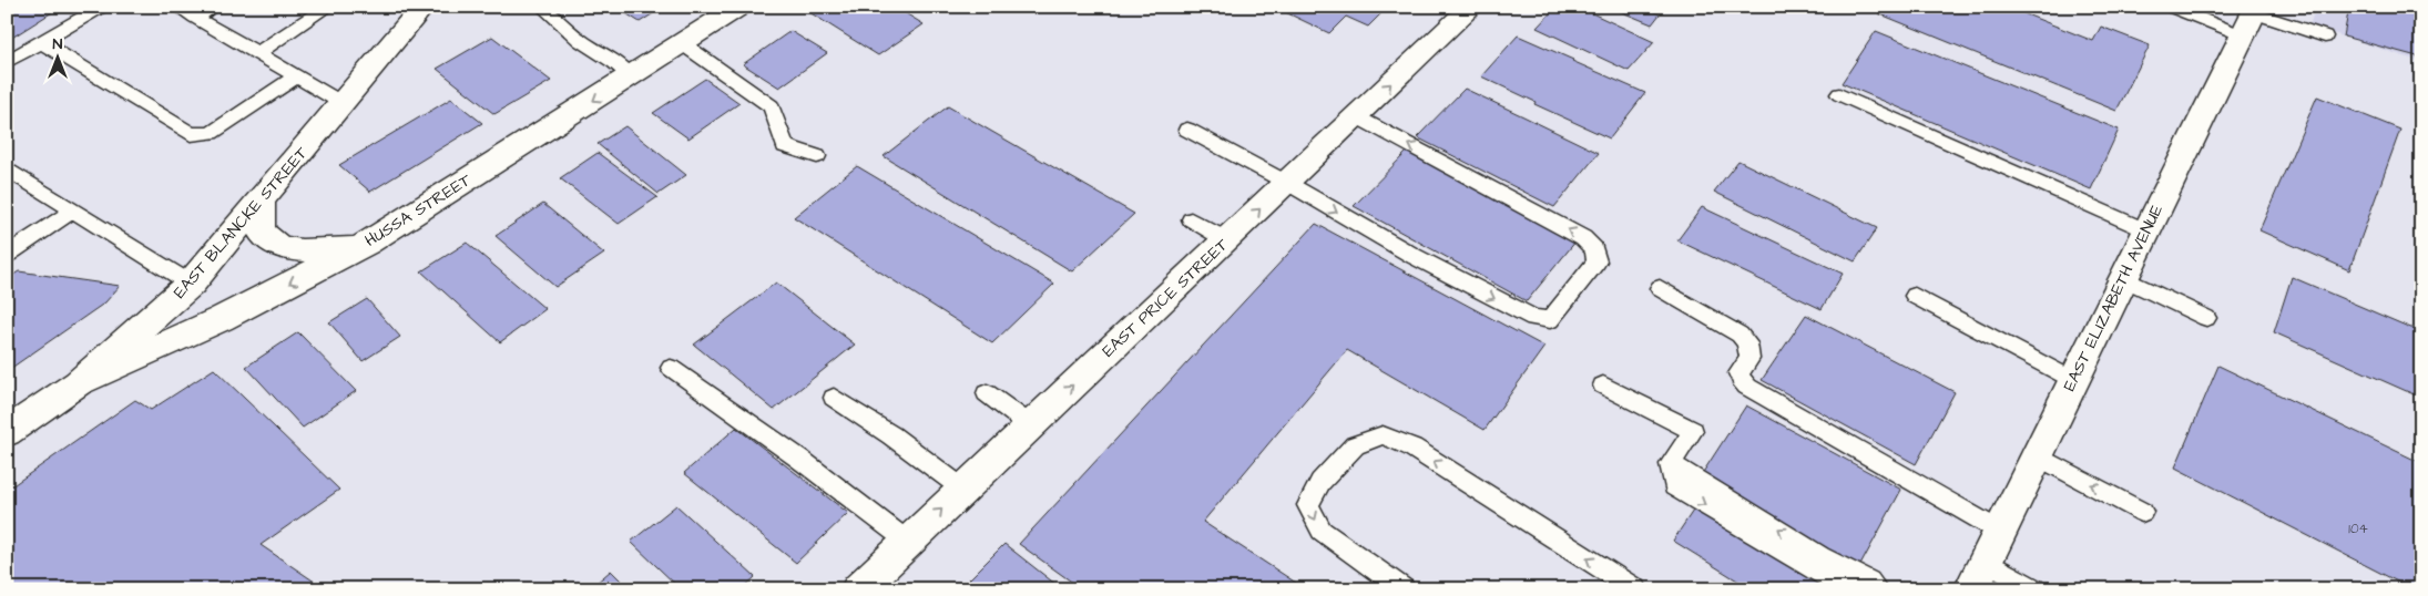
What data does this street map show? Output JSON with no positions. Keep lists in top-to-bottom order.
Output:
{
  "streets": {
    "street": [
      "HUSSA STREET",
      "EAST BLANCKE STREET",
      "EAST PRICE STREET",
      "EAST ELIZABETH AVENUE"
    ]
  },
  "crossings": [
    ["HUSSA STREET", "EAST BLANCKE STREET"]
  ],
  "one_way": ["HUSSA STREET", "EAST PRICE STREET"],
  "house_numbers": ["104"],
  "north": "top"
}
